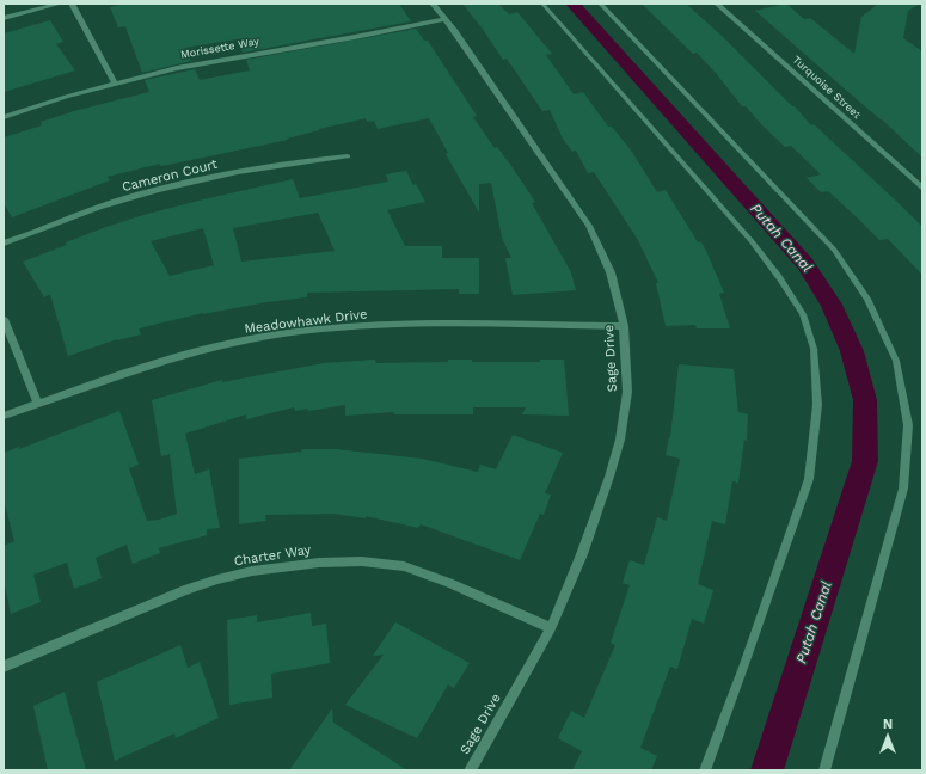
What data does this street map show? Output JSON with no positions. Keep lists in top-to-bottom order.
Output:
{
  "streets": {
    "street": [
      "Morissette Way",
      "Turquoise Street",
      "Cameron Court",
      "Meadowhawk Drive",
      "Sage Drive",
      "Charter Way"
    ]
  },
  "crossings": [
    ["Morissette Way", "Sage Drive"],
    ["Meadowhawk Drive", "Sage Drive"],
    ["Sage Drive", "Charter Way"]
  ],
  "water": ["Putah Canal"],
  "north": "top"
}
